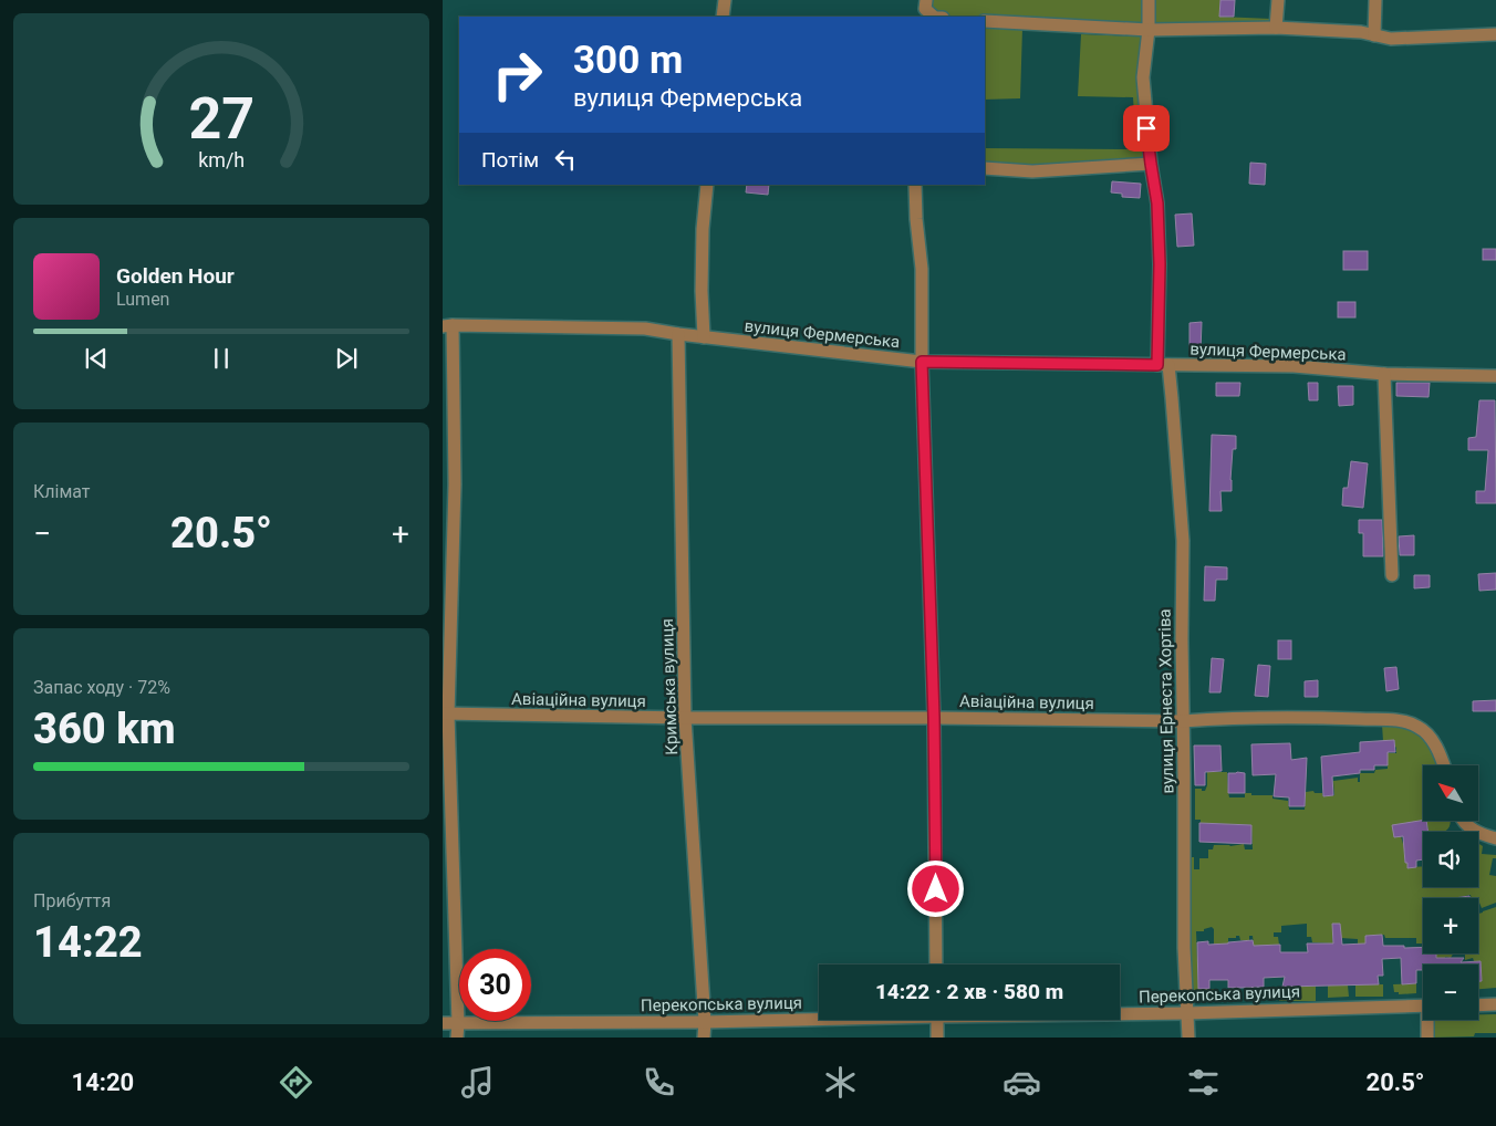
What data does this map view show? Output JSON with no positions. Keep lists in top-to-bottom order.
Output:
{
  "streets": {
    "street": [
      "вулиця Фермерська",
      "Кримська вулиця",
      "Авіаційна вулиця",
      "вулиця Ернеста Хортіва",
      "Перекопська вулиця"
    ]
  },
  "crossings": [
    ["вулиця Фермерська", "Кримська вулиця"],
    ["вулиця Фермерська", "вулиця Ернеста Хортіва"],
    ["Кримська вулиця", "Авіаційна вулиця"],
    ["Кримська вулиця", "Перекопська вулиця"],
    ["Авіаційна вулиця", "вулиця Ернеста Хортіва"],
    ["вулиця Ернеста Хортіва", "Перекопська вулиця"]
  ],
  "north": "top left",
  "page": {
    "turn": ["300 m", "вулиця Фермерська"],
    "then": "Потім",
    "song": ["Golden Hour", "Lumen"],
    "tile": [
      "Клімат",
      ["Запас ходу · 72%", "360 km"],
      ["Прибуття", "14:22"]
    ],
    "heat": ["−", "20.5°", "+"],
    "map_buttons": ["+", "−"],
    "limit": "30",
    "trip": "14:22 · 2 хв · 580 m",
    "tabs": ["14:20", "20.5°"],
    "gauge": ["27", "km/h"]
  }
}
